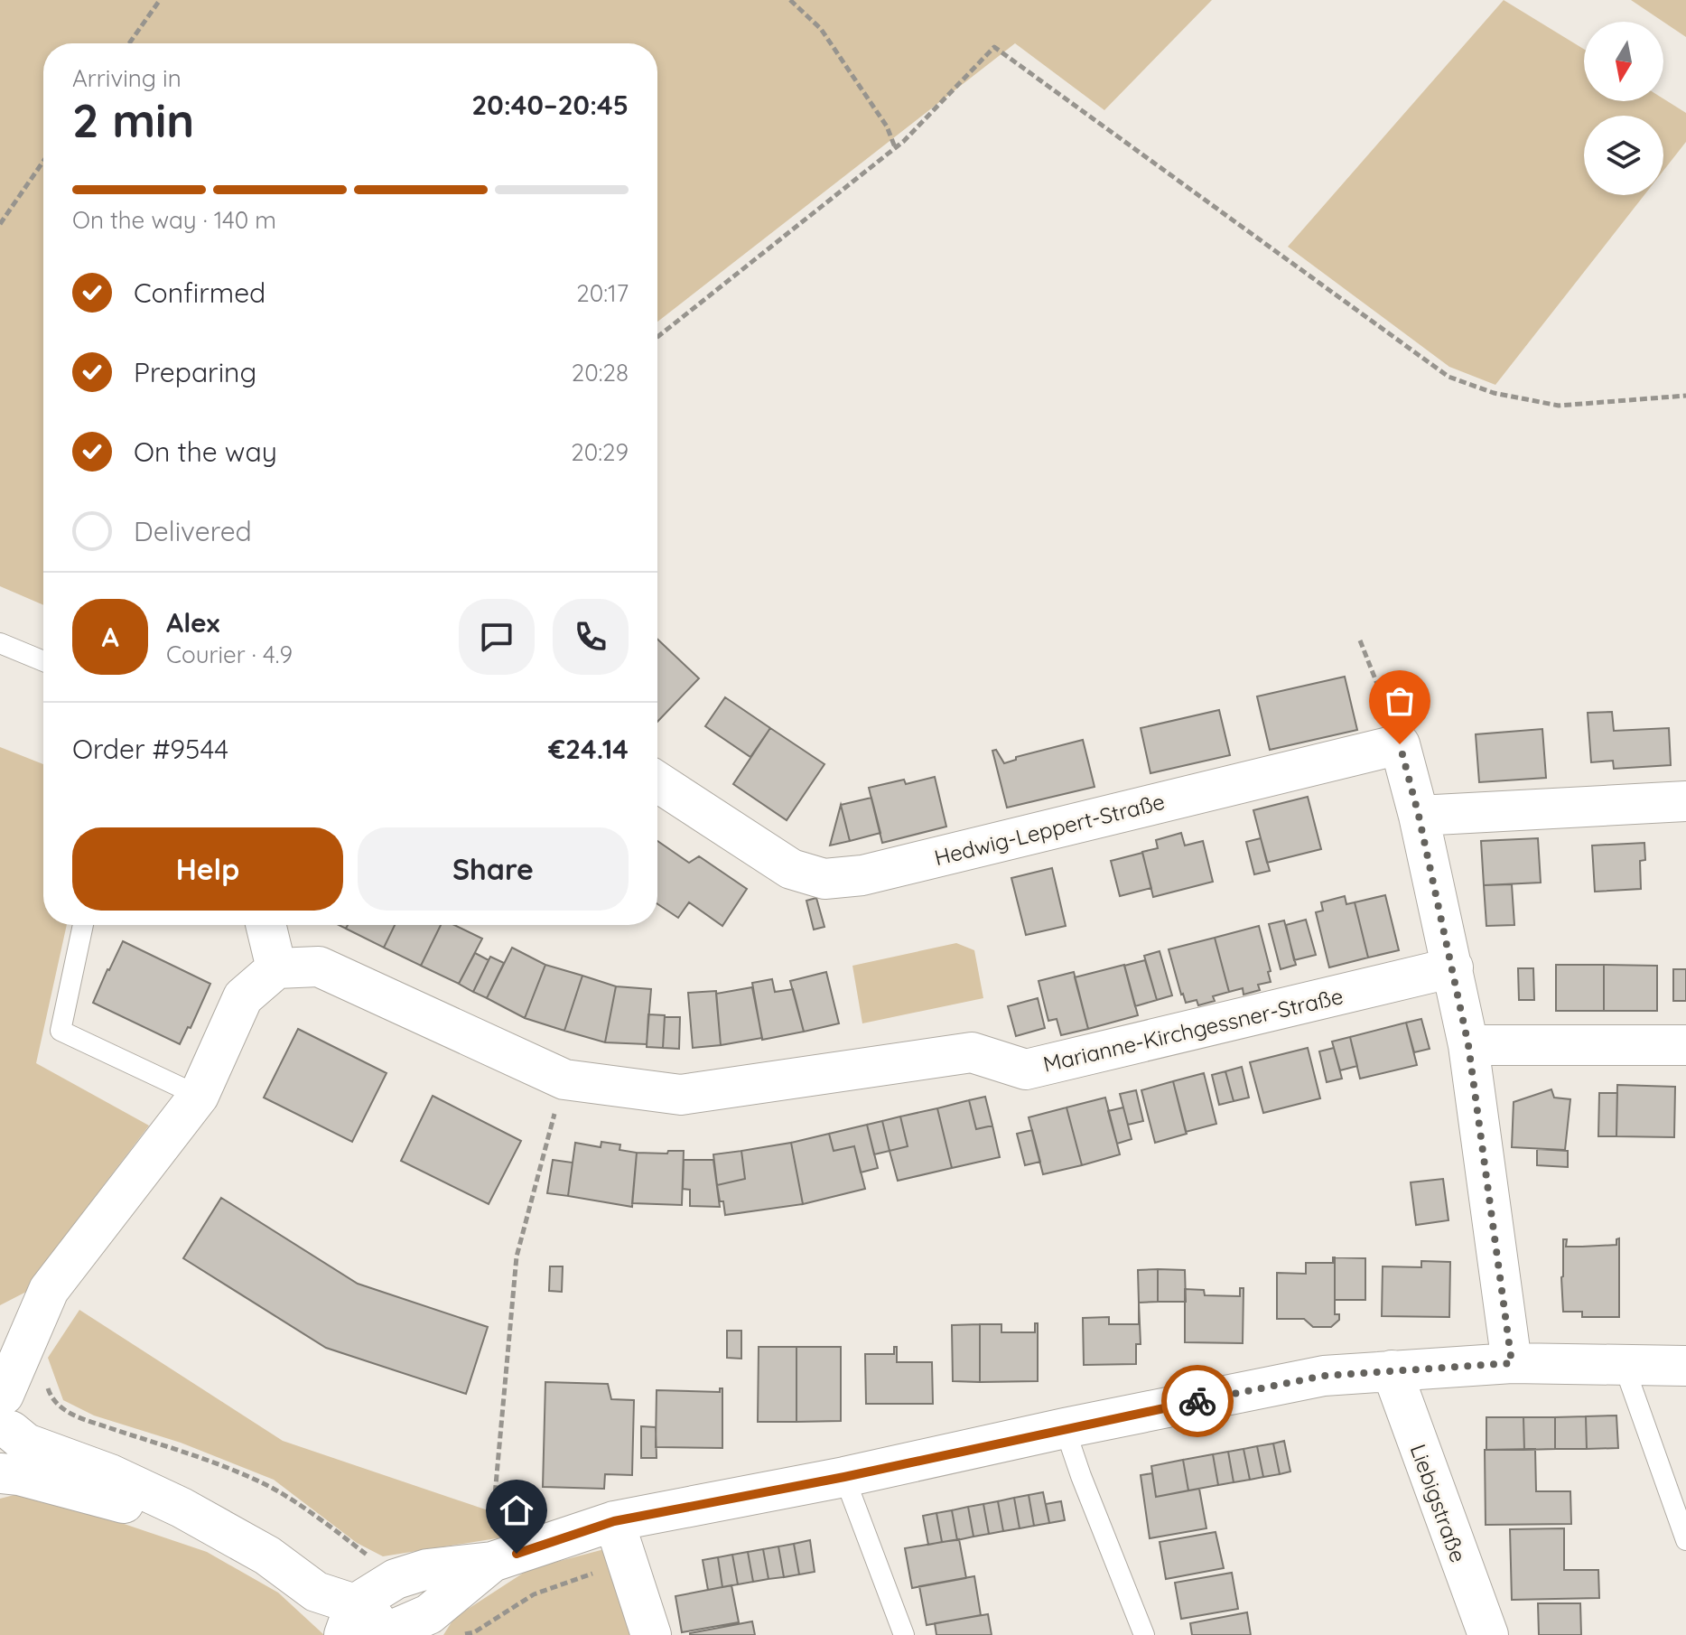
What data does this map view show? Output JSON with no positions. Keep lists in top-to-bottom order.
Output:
{
  "streets": {
    "street": ["Hedwig-Leppert-Straße", "Marianne-Kirchgessner-Straße", "Liebigstraße"]
  },
  "north": "bottom",
  "page": {
    "heading": ["2 min", "Arriving in", "20:40–20:45"],
    "panel": [
      "Alex",
      "Courier · 4.9",
      "Order #9544",
      "€24.14"
    ],
    "bar": "On the way · 140 m",
    "list": [
      ["Confirmed", "20:17"],
      ["Preparing", "20:28"],
      ["On the way", "20:29"],
      "Delivered"
    ],
    "round": "A",
    "buttons": ["Help", "Share"]
  }
}
